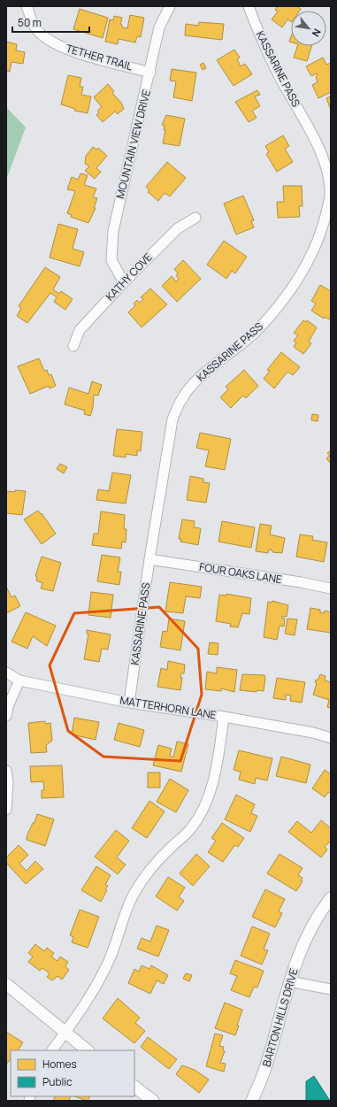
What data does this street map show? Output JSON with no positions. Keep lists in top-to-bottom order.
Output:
{
  "streets": {
    "street": [
      "TETHER TRAIL",
      "KASSARINE PASS",
      "MOUNTAIN VIEW DRIVE",
      "KATHY COVE",
      "FOUR OAKS LANE",
      "MATTERHORN LANE",
      "BARTON HILLS DRIVE"
    ]
  },
  "crossings": [
    ["TETHER TRAIL", "MOUNTAIN VIEW DRIVE"],
    ["KASSARINE PASS", "FOUR OAKS LANE"],
    ["KASSARINE PASS", "MATTERHORN LANE"],
    ["MOUNTAIN VIEW DRIVE", "KATHY COVE"]
  ],
  "legend": ["Homes", "Public"],
  "scale_bar": "50 m",
  "north": "bottom right"
}
